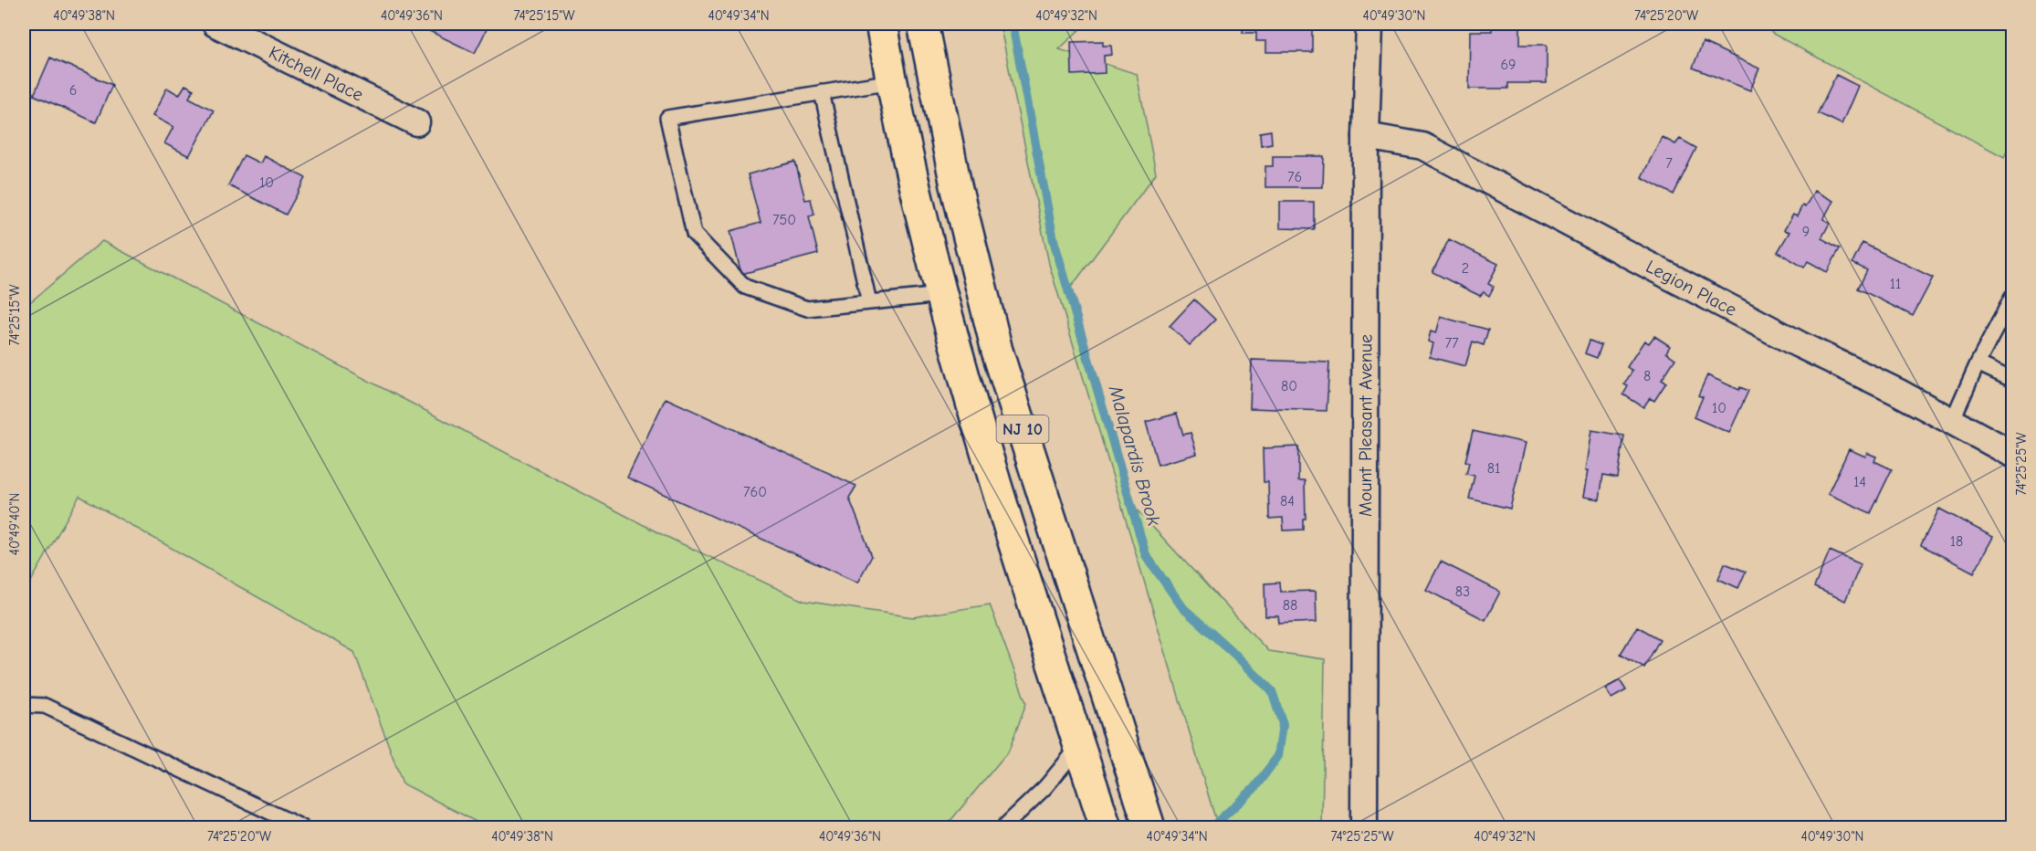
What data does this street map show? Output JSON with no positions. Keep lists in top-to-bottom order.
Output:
{
  "streets": {
    "main road": ["NJ 10"],
    "street": ["Kitchell Place", "Legion Place", "Mount Pleasant Avenue"]
  },
  "crossings": [
    ["Legion Place", "Mount Pleasant Avenue"]
  ],
  "water": ["Malapardis Brook"],
  "house_numbers": [
    "69",
    "6",
    "7",
    "76",
    "10",
    "750",
    "9",
    "2",
    "11",
    "77",
    "8",
    "80",
    "10",
    "81",
    "14",
    "760",
    "84",
    "18",
    "83",
    "88"
  ],
  "coordinates": [
    "40°49'38\"N",
    "40°49'36\"N",
    "74°25'15\"W",
    "40°49'34\"N",
    "40°49'32\"N",
    "40°49'30\"N",
    "74°25'20\"W",
    "74°25'25\"W",
    "40°49'40\"N"
  ]
}
